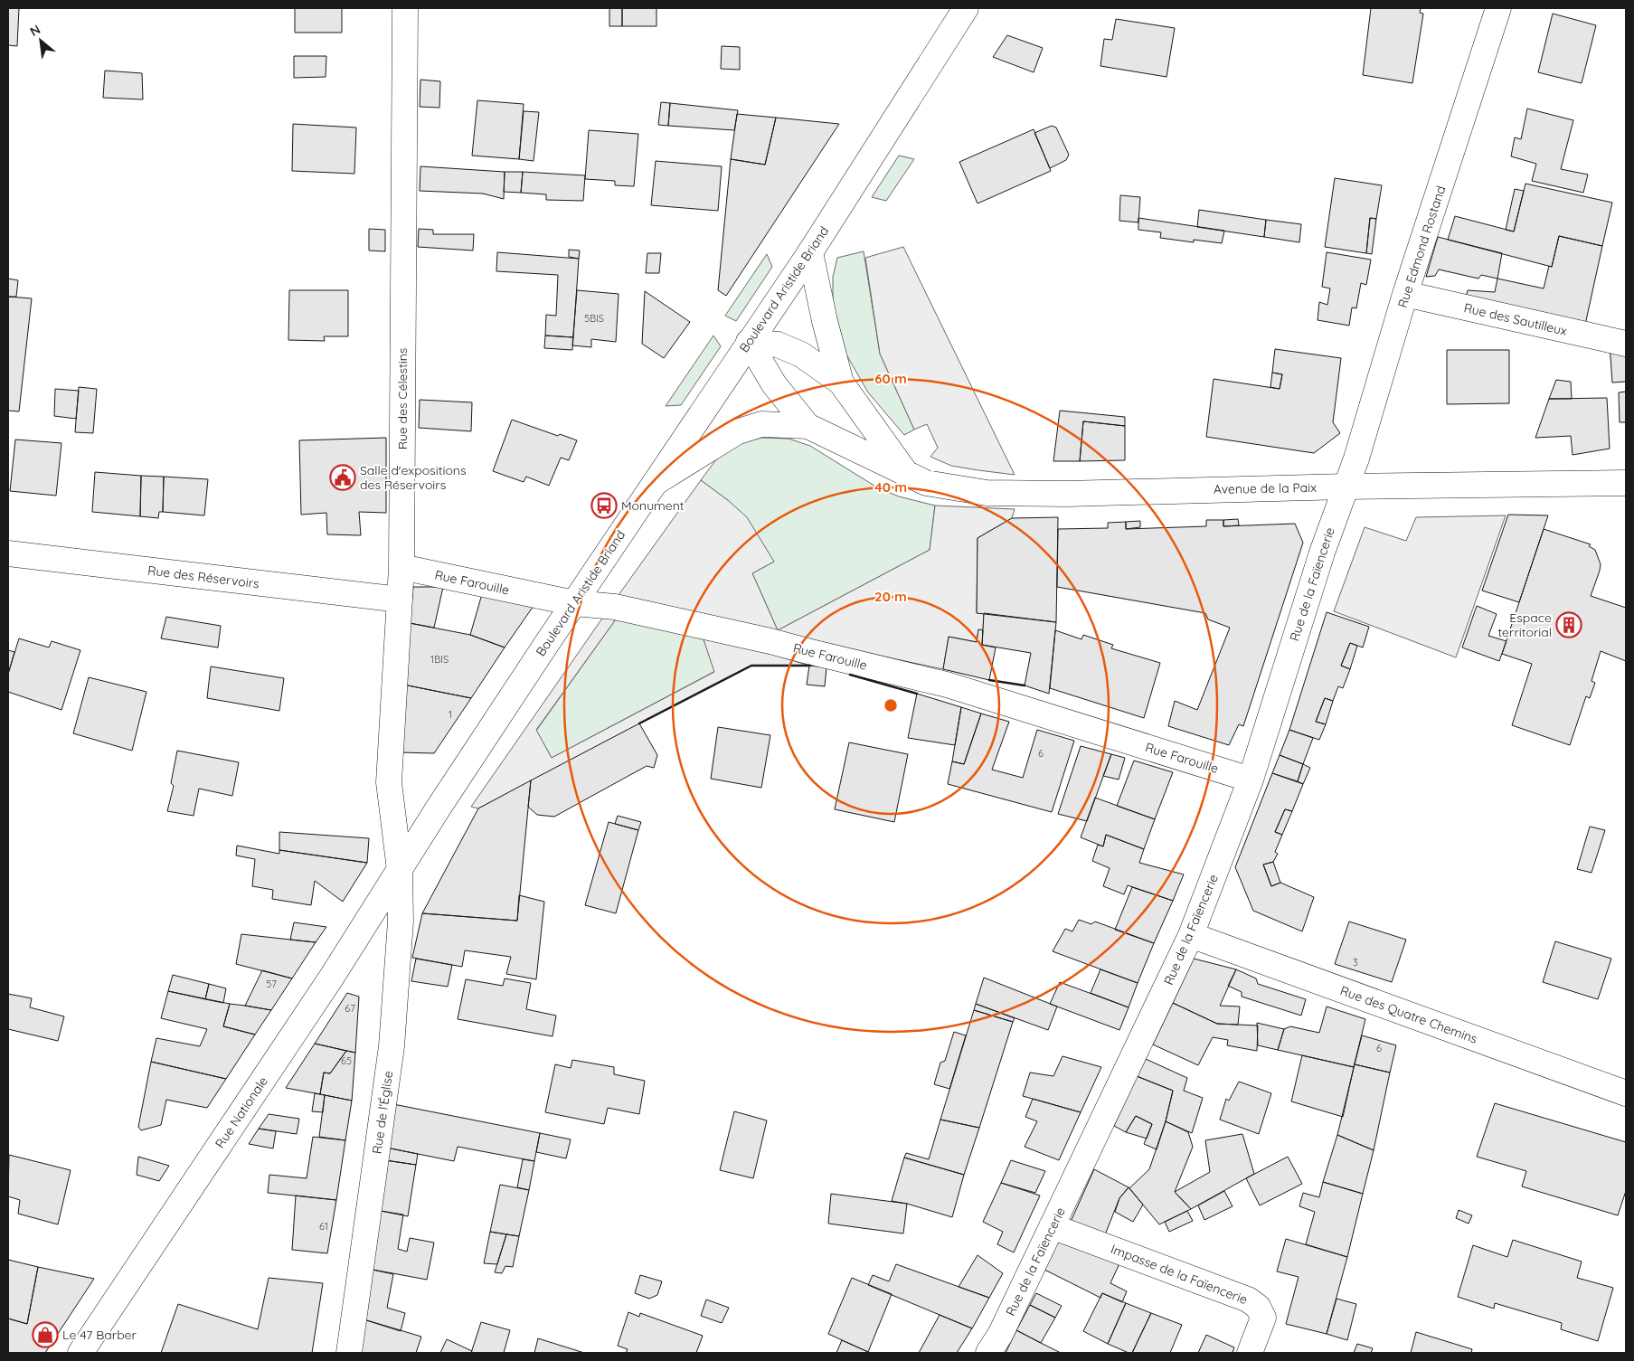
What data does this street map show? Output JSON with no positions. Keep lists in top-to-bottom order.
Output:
{
  "streets": {
    "street": [
      "Rue Edmond Rostand",
      "Boulevard Aristide Briand",
      "Rue des Sautilleux",
      "Rue des Célestins",
      "Avenue de la Paix",
      "Rue des Réservoirs",
      "Rue Farouille",
      "Rue de la Faïencerie",
      "Rue des Quatre Chemins",
      "Rue Nationale",
      "Rue de l'Église",
      "Impasse de la Faïencerie"
    ]
  },
  "crossings": [
    ["Rue Edmond Rostand", "Rue des Sautilleux"],
    ["Rue Edmond Rostand", "Avenue de la Paix"],
    ["Rue Edmond Rostand", "Rue de la Faïencerie"],
    ["Boulevard Aristide Briand", "Rue des Célestins"],
    ["Boulevard Aristide Briand", "Avenue de la Paix"],
    ["Boulevard Aristide Briand", "Rue Farouille"],
    ["Boulevard Aristide Briand", "Rue Nationale"],
    ["Boulevard Aristide Briand", "Rue de l'Église"],
    ["Rue des Célestins", "Rue des Réservoirs"],
    ["Rue des Célestins", "Rue Farouille"],
    ["Rue des Célestins", "Rue Nationale"],
    ["Rue des Célestins", "Rue de l'Église"],
    ["Avenue de la Paix", "Rue de la Faïencerie"],
    ["Rue Farouille", "Rue de la Faïencerie"],
    ["Rue de la Faïencerie", "Rue des Quatre Chemins"],
    ["Rue de la Faïencerie", "Impasse de la Faïencerie"],
    ["Rue Nationale", "Rue de l'Église"]
  ],
  "places": {
    "public building": ["Salle d'expositions des Réservoirs"],
    "bus stop": ["Monument"],
    "building": ["Espace territorial"],
    "shop": ["Le 47 Barber"]
  },
  "house_numbers": [
    "5BIS",
    "1BIS",
    "1",
    "6",
    "3",
    "57",
    "67",
    "6",
    "65",
    "61"
  ],
  "north": "top left",
  "rings": ["60 m", "40 m", "20 m"]
}
